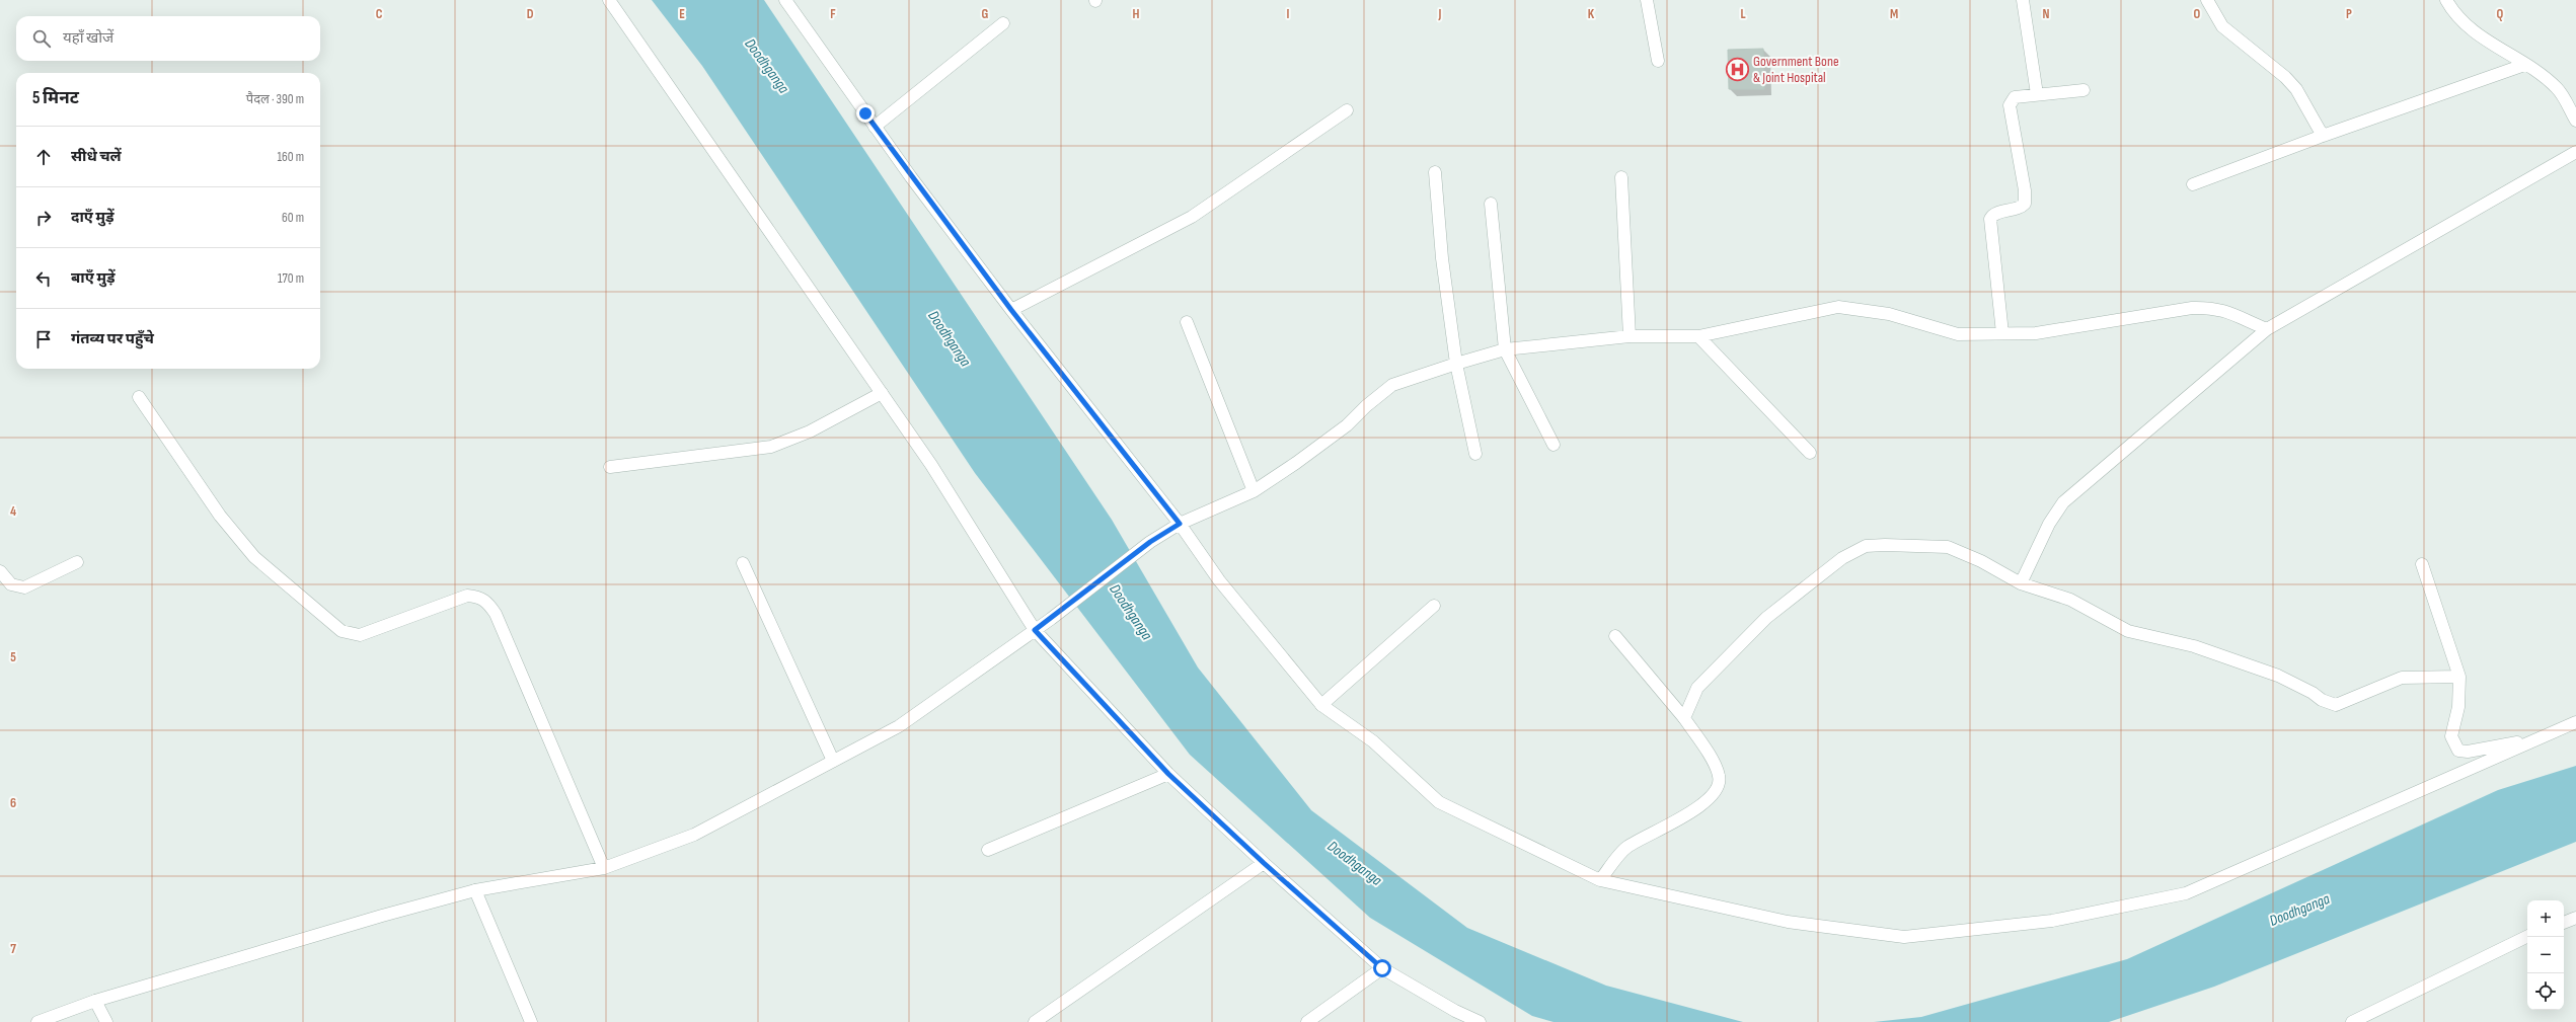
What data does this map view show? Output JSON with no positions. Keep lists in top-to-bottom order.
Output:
{
  "water": ["Doodhganga"],
  "places": {
    "hospital": ["Government Bone & Joint Hospital"]
  },
  "page": {
    "search": "यहाँ खोजें",
    "heading": ["5 मिनट", "पैदल · 390 m"],
    "list": [
      ["सीधे चलें", "160 m"],
      ["दाएँ मुड़ें", "60 m"],
      ["बाएँ मुड़ें", "170 m"],
      "गंतव्य पर पहुँचे"
    ],
    "map_buttons": ["+", "−"]
  },
  "grid": {
    "columns": [
      "C",
      "D",
      "E",
      "F",
      "G",
      "H",
      "I",
      "J",
      "K",
      "L",
      "M",
      "N",
      "O",
      "P",
      "Q"
    ],
    "rows": [
      "4",
      "5",
      "6",
      "7"
    ]
  }
}
